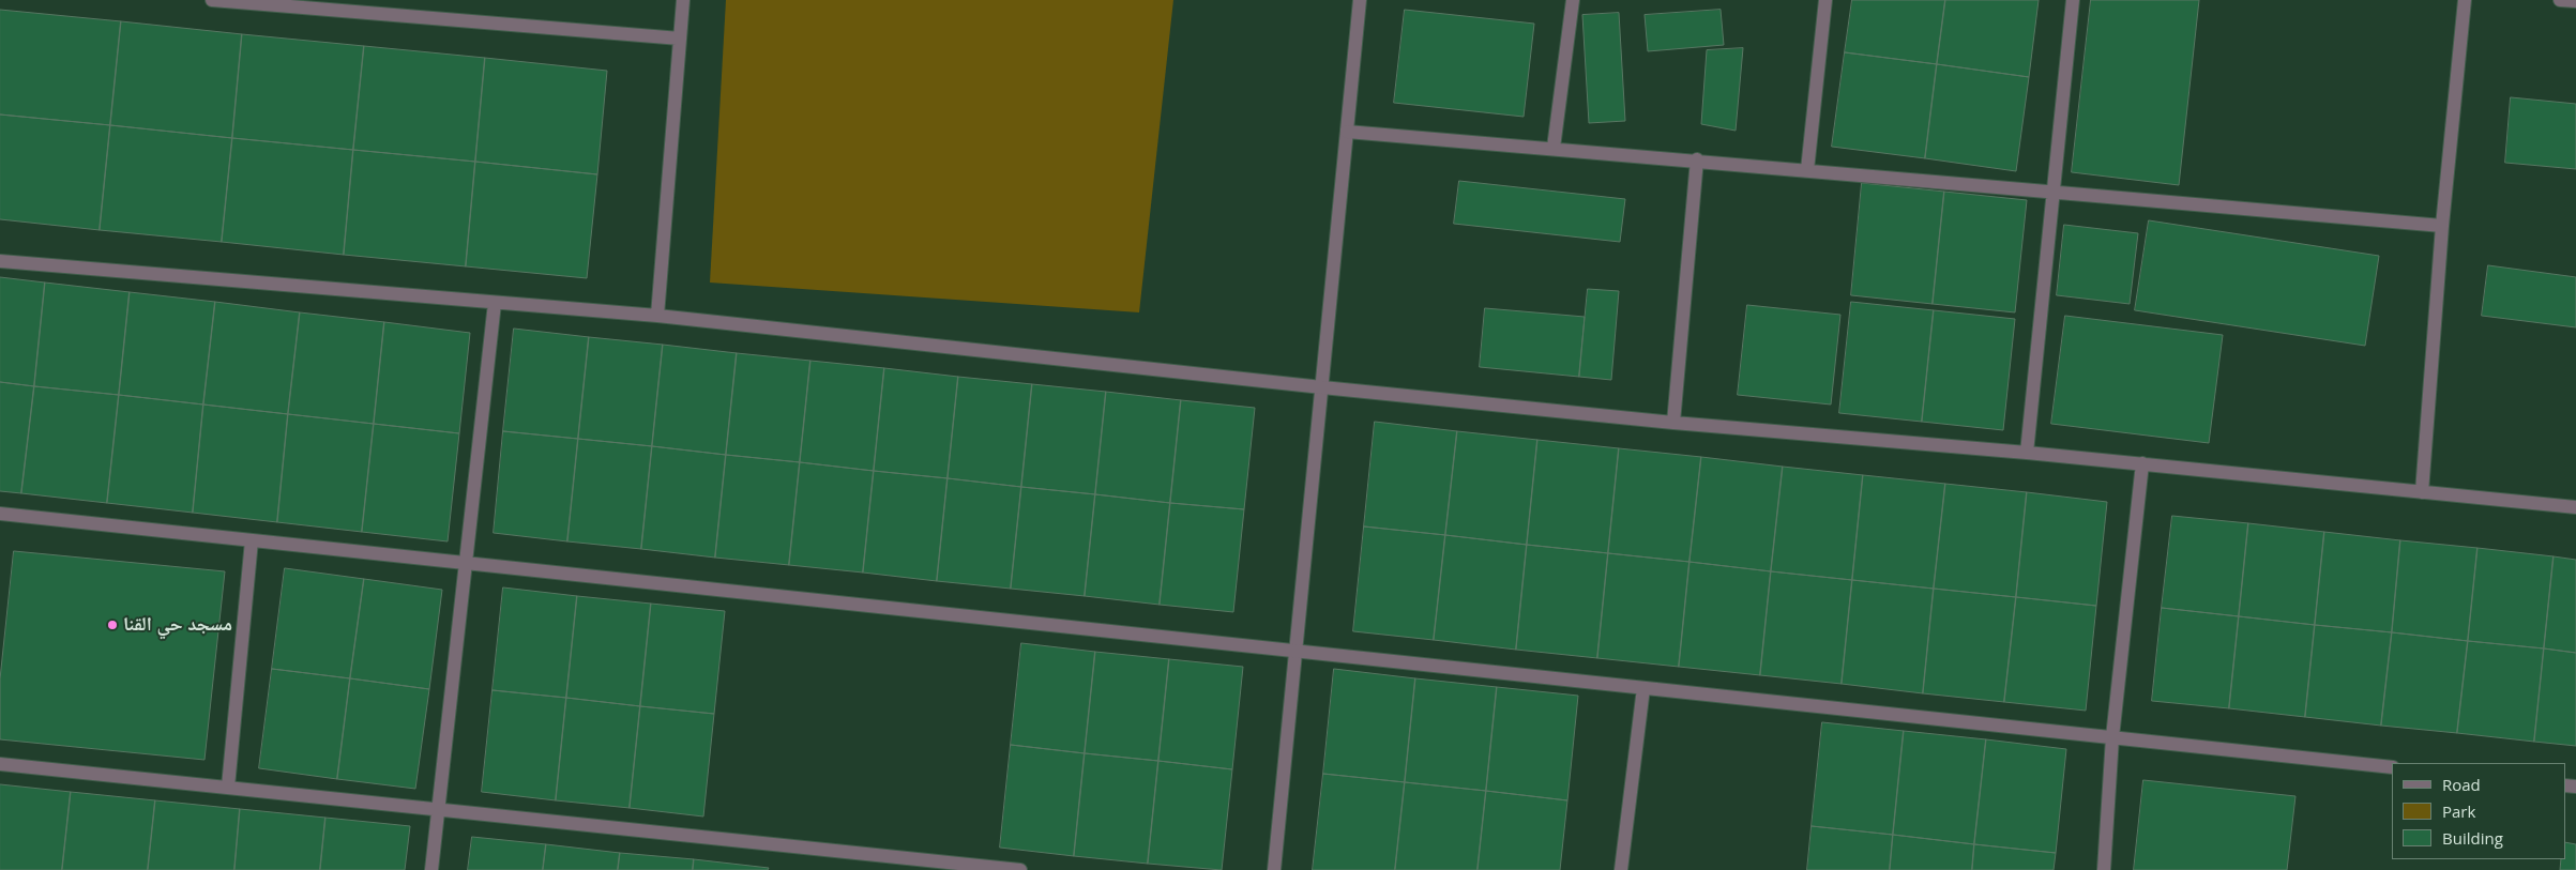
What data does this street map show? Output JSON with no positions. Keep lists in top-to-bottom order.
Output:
{
  "places": ["مسجد حي القنا"],
  "legend": ["Road", "Park", "Building"]
}
